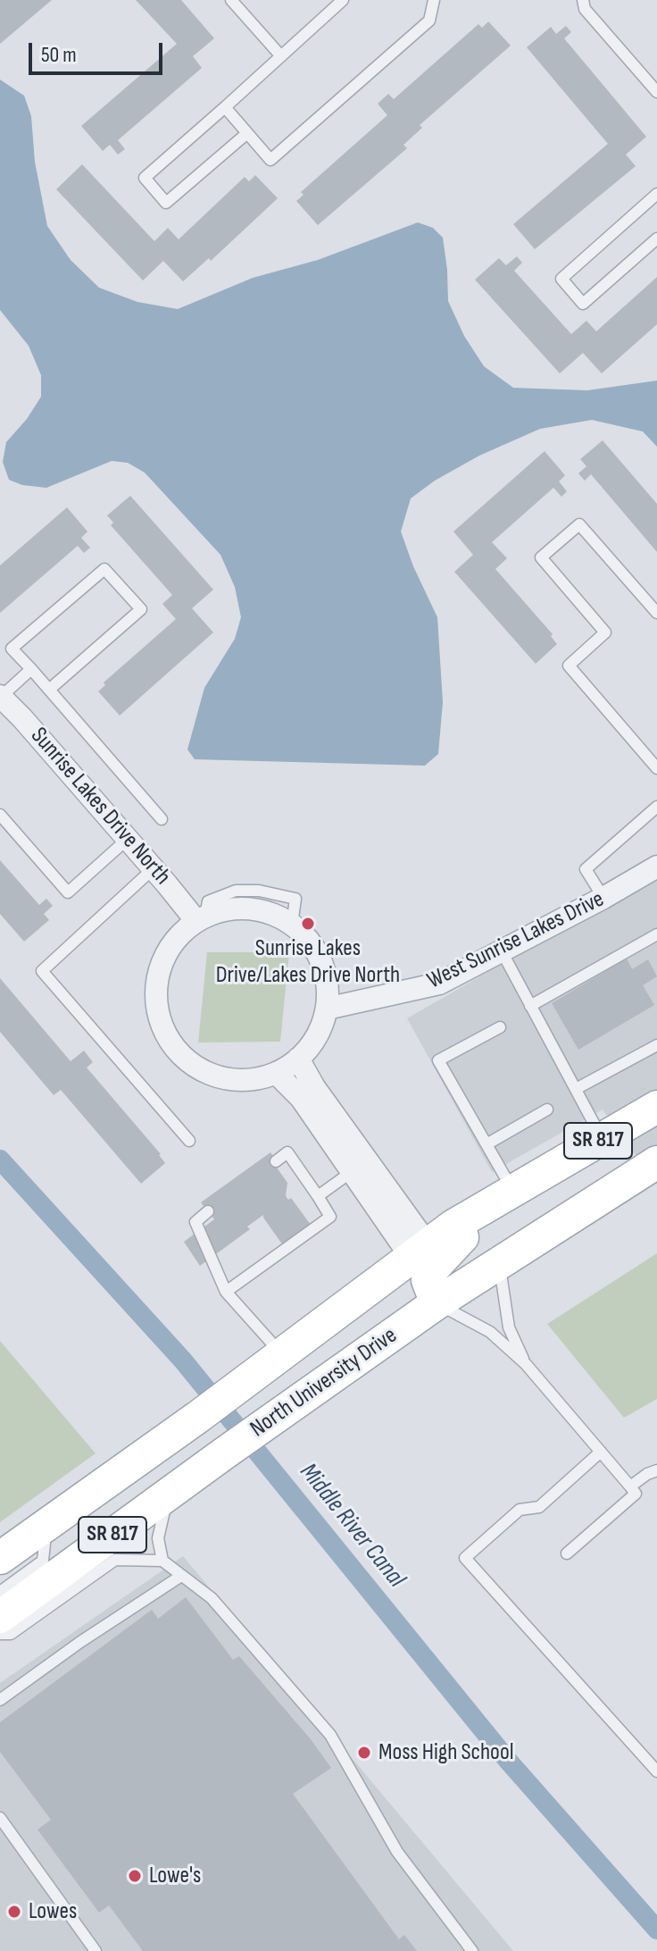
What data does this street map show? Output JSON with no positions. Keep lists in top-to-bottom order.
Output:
{
  "streets": {
    "main road": ["SR 817", "North University Drive"],
    "street": ["Sunrise Lakes Drive North", "West Sunrise Lakes Drive"]
  },
  "crossings": [
    ["Sunrise Lakes Drive North", "West Sunrise Lakes Drive"]
  ],
  "water": ["Middle River Canal"],
  "places": [
    "Sunrise Lakes Drive/Lakes Drive North",
    "Moss High School",
    "Lowe's",
    "Lowes"
  ],
  "scale_bar": "50 m"
}
